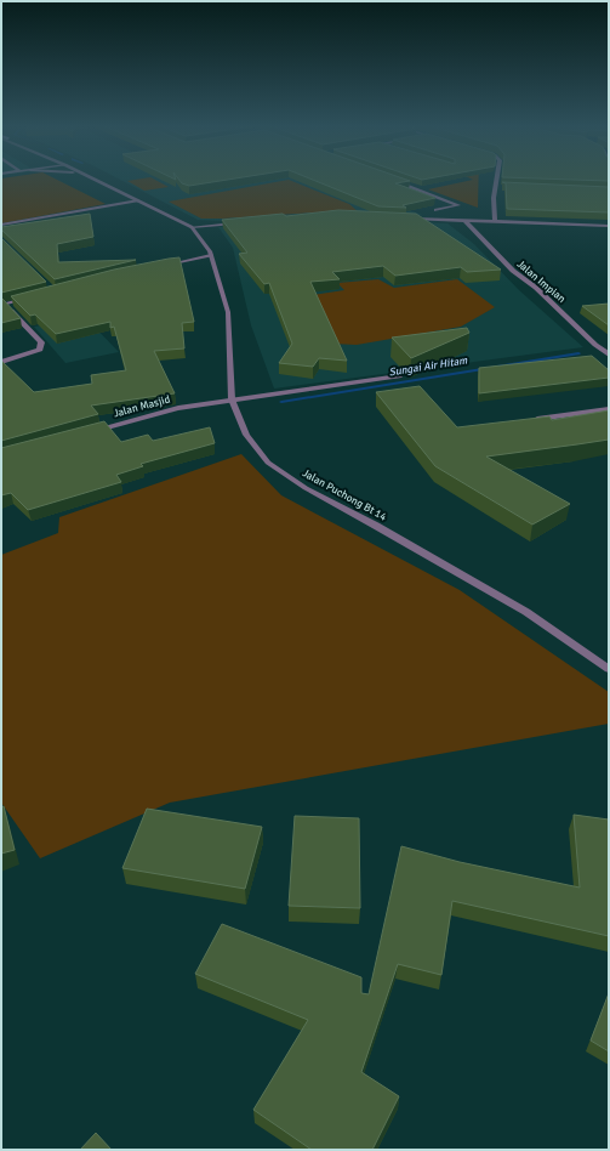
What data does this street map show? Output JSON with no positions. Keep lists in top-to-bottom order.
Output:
{
  "streets": {
    "street": ["Jalan Impian", "Jalan Masjid", "Jalan Puchong Bt 14"]
  },
  "crossings": [
    ["Jalan Masjid", "Jalan Puchong Bt 14"]
  ],
  "water": ["Sungai Air Hitam"]
}
